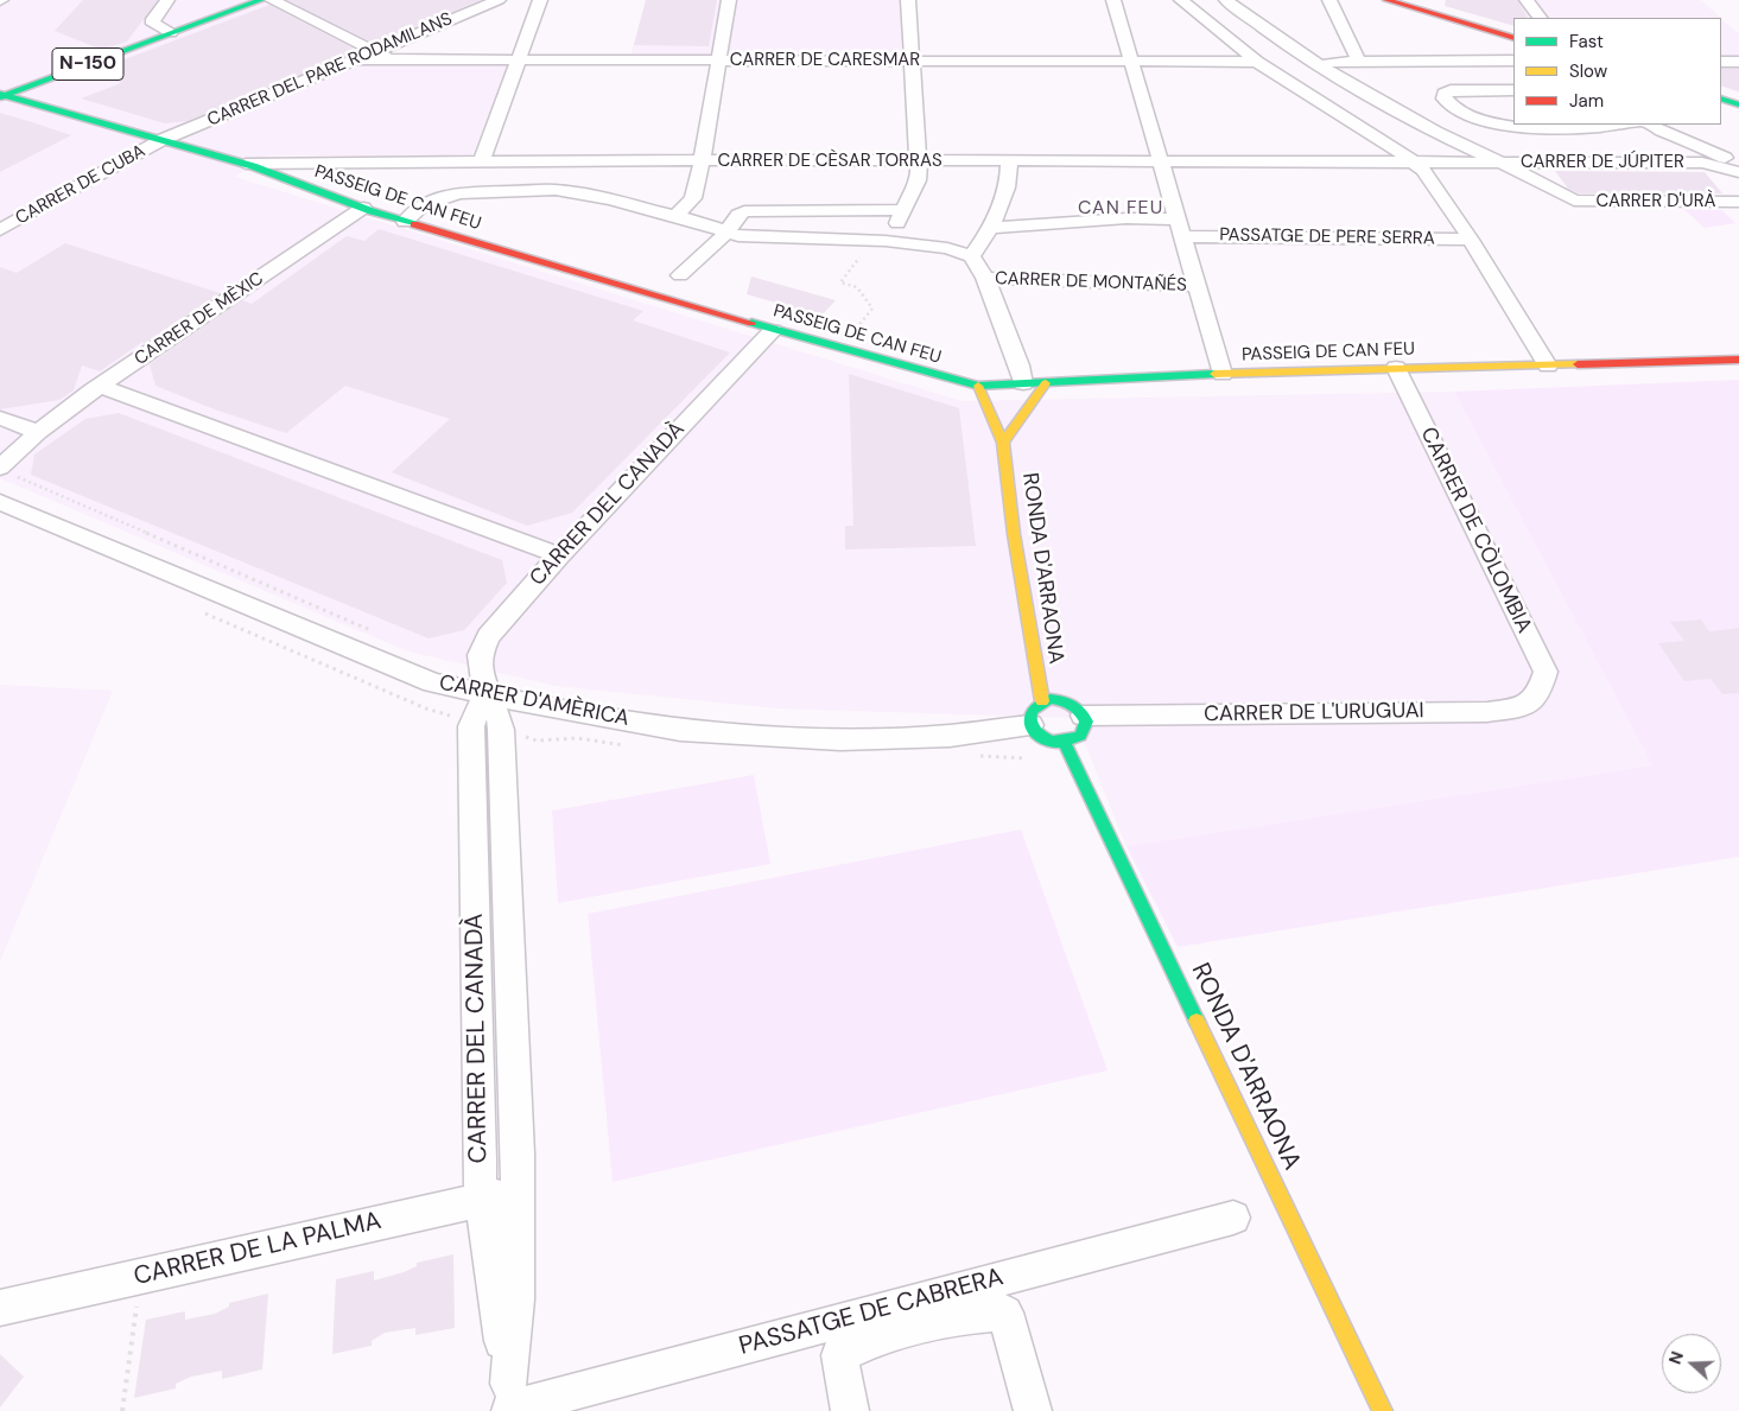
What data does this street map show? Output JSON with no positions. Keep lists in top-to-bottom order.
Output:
{
  "streets": {
    "street": [
      "CARRER DE CARESMAR",
      "N-150",
      "CARRER DEL PARE RODAMILANS",
      "CARRER DE CÈSAR TORRAS",
      "CARRER DE JÚPITER",
      "CARRER DE CUBA",
      "PASSEIG DE CAN FEU",
      "CARRER D'URÀ",
      "PASSATGE DE PERE SERRA",
      "CARRER DE MONTAÑÉS",
      "CARRER DE MÈXIC",
      "CARRER DEL CANADÀ",
      "CARRER DE CÒLOMBIA",
      "RONDA D'ARRAONA",
      "CARRER D'AMÈRICA",
      "CARRER DE L'URUGUAI",
      "CARRER DE LA PALMA",
      "PASSATGE DE CABRERA"
    ]
  },
  "crossings": [
    ["CARRER DE CARESMAR", "CARRER DEL PARE RODAMILANS"],
    ["N-150", "PASSEIG DE CAN FEU"],
    ["CARRER DEL PARE RODAMILANS", "CARRER DE CUBA"],
    ["CARRER DEL PARE RODAMILANS", "PASSEIG DE CAN FEU"],
    ["CARRER DE CÈSAR TORRAS", "CARRER DE JÚPITER"],
    ["CARRER DE CÈSAR TORRAS", "PASSEIG DE CAN FEU"],
    ["CARRER DE JÚPITER", "CARRER D'URÀ"],
    ["CARRER DE CUBA", "PASSEIG DE CAN FEU"],
    ["PASSEIG DE CAN FEU", "CARRER DE MÈXIC"],
    ["PASSEIG DE CAN FEU", "CARRER DEL CANADÀ"],
    ["PASSEIG DE CAN FEU", "CARRER DE CÒLOMBIA"],
    ["PASSEIG DE CAN FEU", "RONDA D'ARRAONA"],
    ["CARRER DEL CANADÀ", "CARRER D'AMÈRICA"],
    ["CARRER DEL CANADÀ", "CARRER DE LA PALMA"],
    ["CARRER DEL CANADÀ", "PASSATGE DE CABRERA"],
    ["CARRER DE CÒLOMBIA", "CARRER DE L'URUGUAI"],
    ["RONDA D'ARRAONA", "CARRER D'AMÈRICA"],
    ["RONDA D'ARRAONA", "CARRER DE L'URUGUAI"],
    ["CARRER D'AMÈRICA", "CARRER DE L'URUGUAI"]
  ],
  "districts": ["CAN FEU"],
  "legend": ["Fast", "Slow", "Jam"],
  "north": "left"
}
